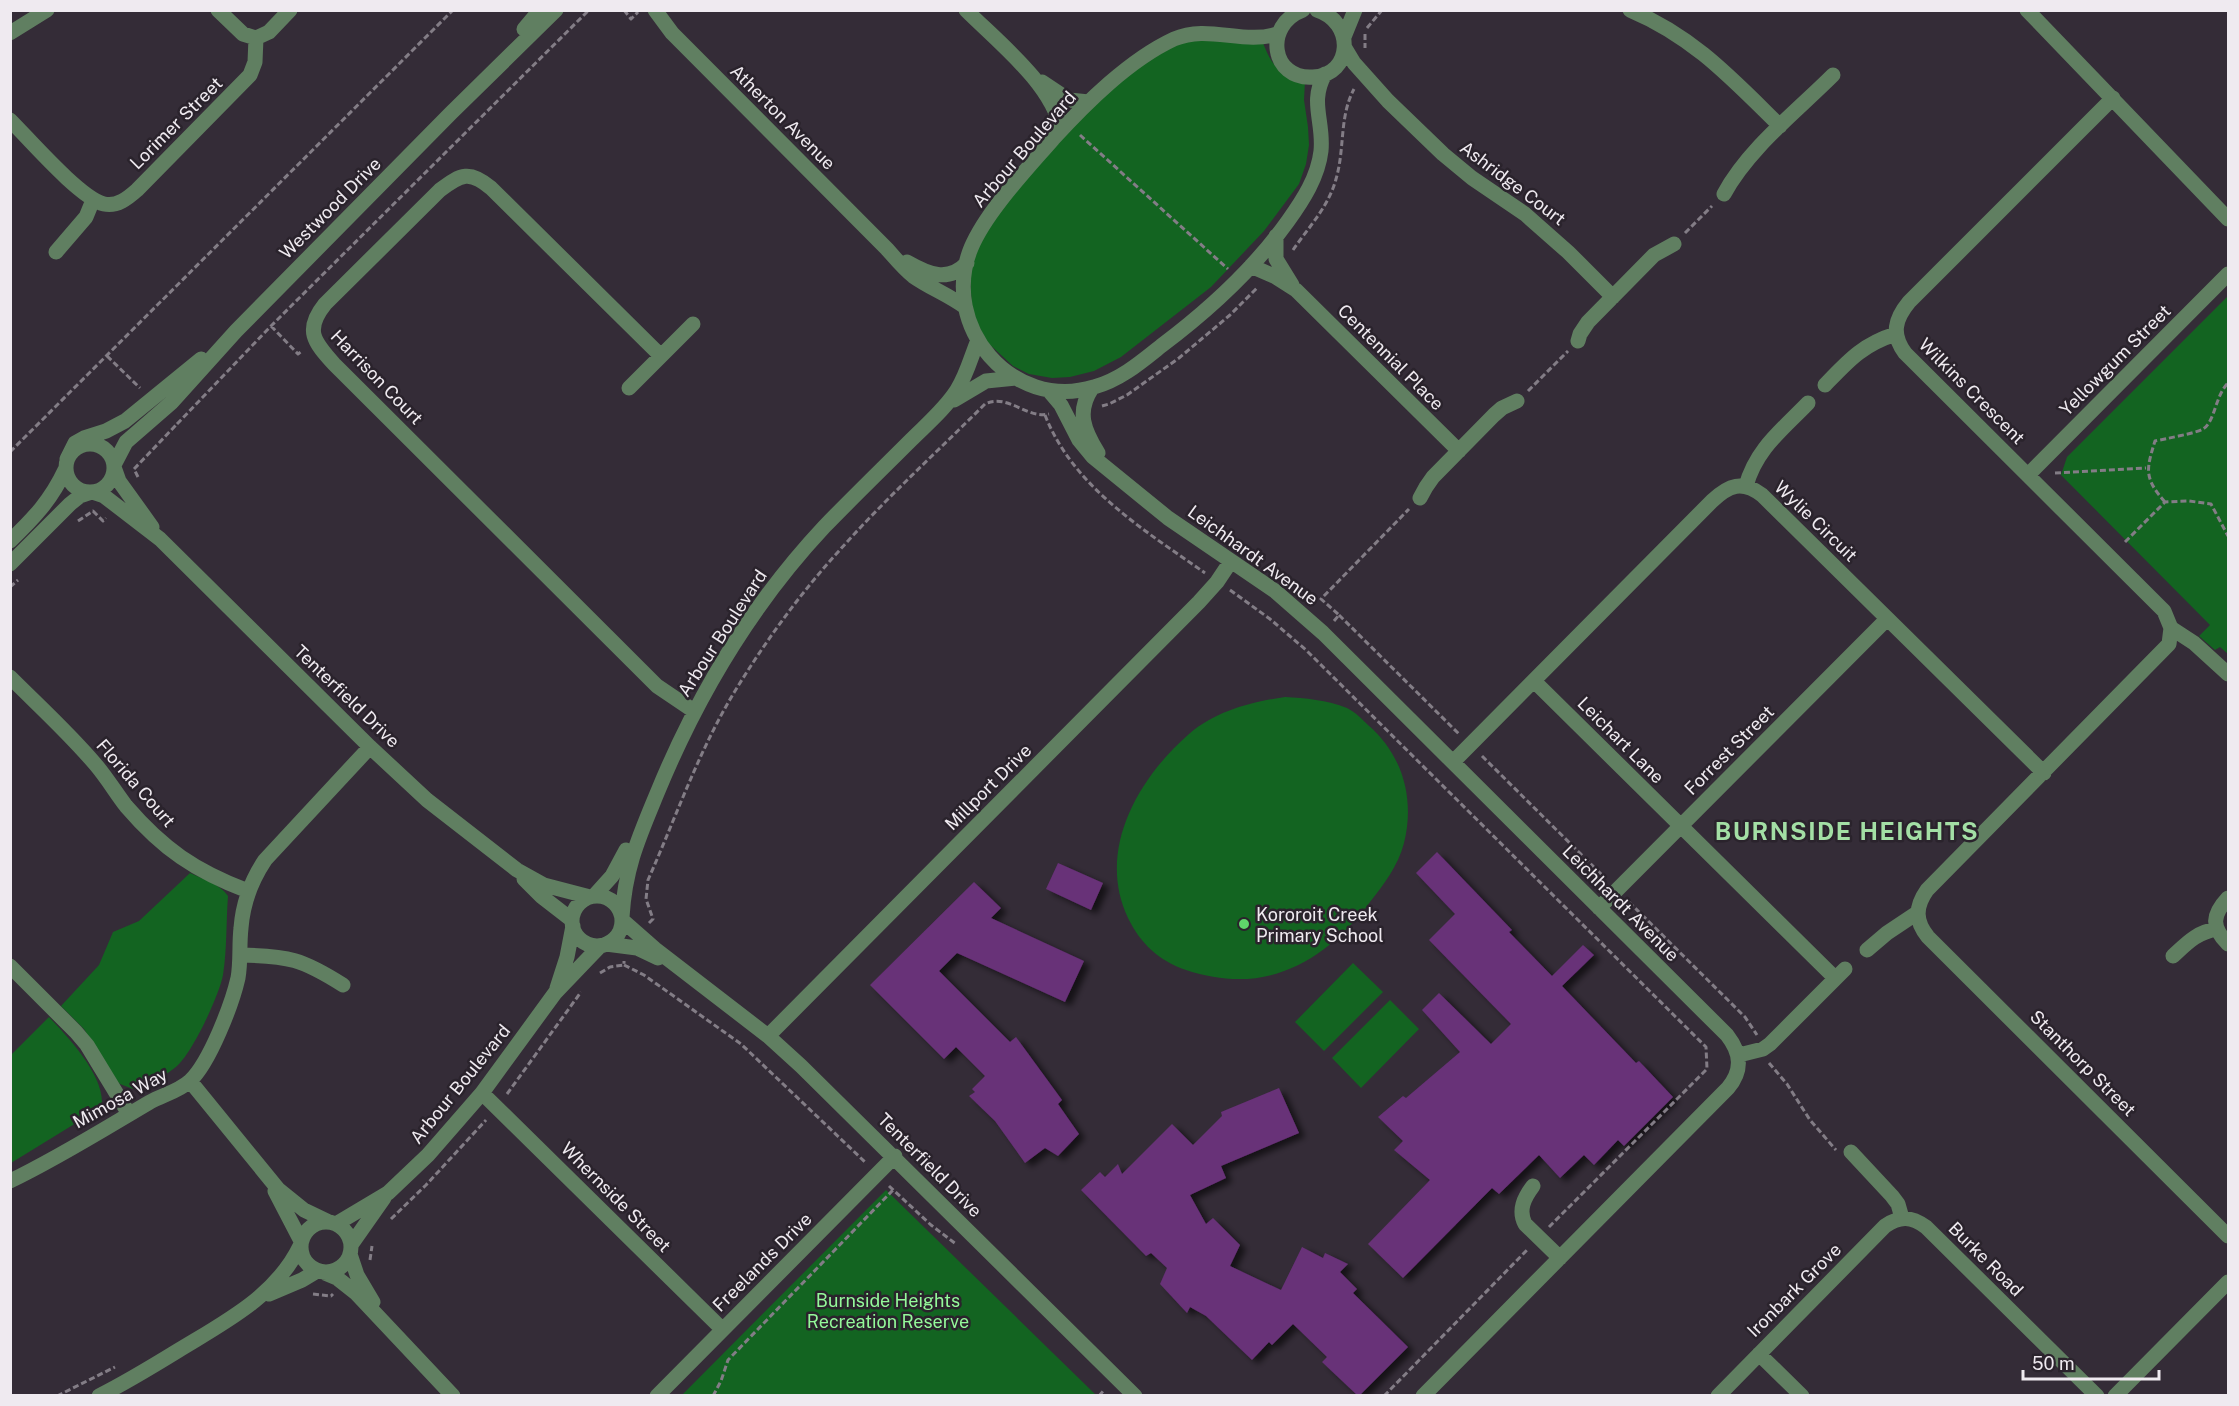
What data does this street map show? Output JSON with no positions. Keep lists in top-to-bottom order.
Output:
{
  "streets": {
    "street": [
      "Atherton Avenue",
      "Lorimer Street",
      "Arbour Boulevard",
      "Ashridge Court",
      "Westwood Drive",
      "Centennial Place",
      "Yellowgum Street",
      "Harrison Court",
      "Wilkins Crescent",
      "Wylie Circuit",
      "Leichhardt Avenue",
      "Tenterfield Drive",
      "Leichart Lane",
      "Forrest Street",
      "Florida Court",
      "Millport Drive",
      "Stanthorp Street",
      "Mimosa Way",
      "Whernside Street",
      "Burke Road",
      "Freelands Drive",
      "Ironbark Grove"
    ]
  },
  "crossings": [
    ["Arbour Boulevard", "Harrison Court"],
    ["Arbour Boulevard", "Whernside Street"],
    ["Westwood Drive", "Tenterfield Drive"],
    ["Yellowgum Street", "Wilkins Crescent"],
    ["Wylie Circuit", "Leichhardt Avenue"],
    ["Wylie Circuit", "Leichart Lane"],
    ["Wylie Circuit", "Forrest Street"],
    ["Leichhardt Avenue", "Leichart Lane"],
    ["Leichhardt Avenue", "Forrest Street"],
    ["Leichhardt Avenue", "Millport Drive"],
    ["Tenterfield Drive", "Millport Drive"],
    ["Tenterfield Drive", "Mimosa Way"],
    ["Tenterfield Drive", "Freelands Drive"],
    ["Leichart Lane", "Forrest Street"],
    ["Florida Court", "Mimosa Way"],
    ["Whernside Street", "Freelands Drive"],
    ["Burke Road", "Ironbark Grove"]
  ],
  "districts": ["BURNSIDE HEIGHTS"],
  "parks": ["Burnside Heights Recreation Reserve"],
  "places": ["Kororoit Creek Primary School"],
  "scale_bar": "50 m"
}
